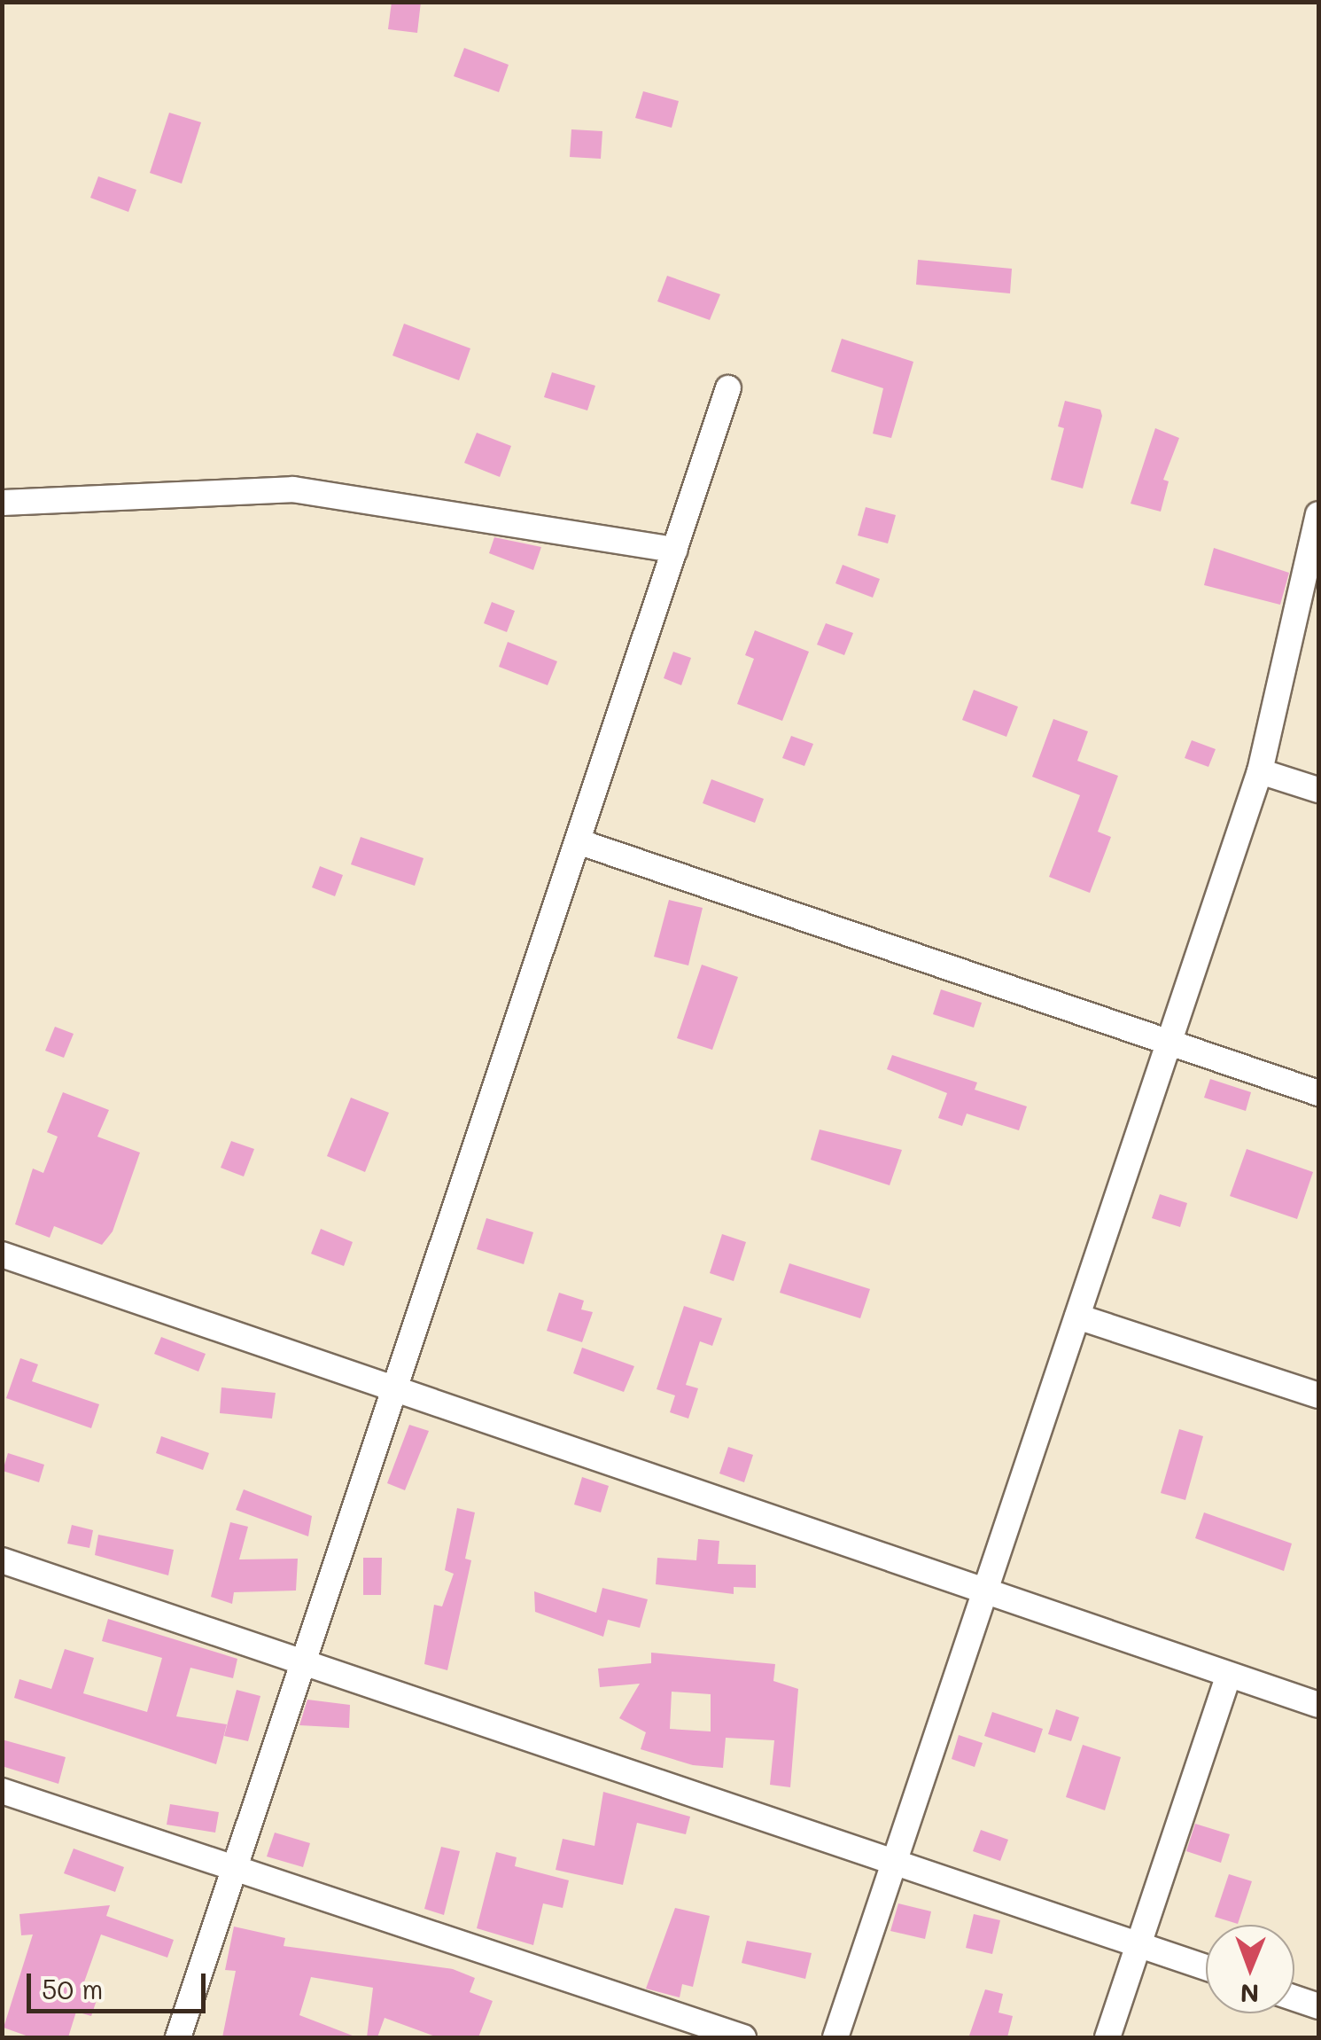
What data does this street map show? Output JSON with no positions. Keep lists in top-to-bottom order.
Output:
{
  "scale_bar": "50 m",
  "north": "bottom"
}
